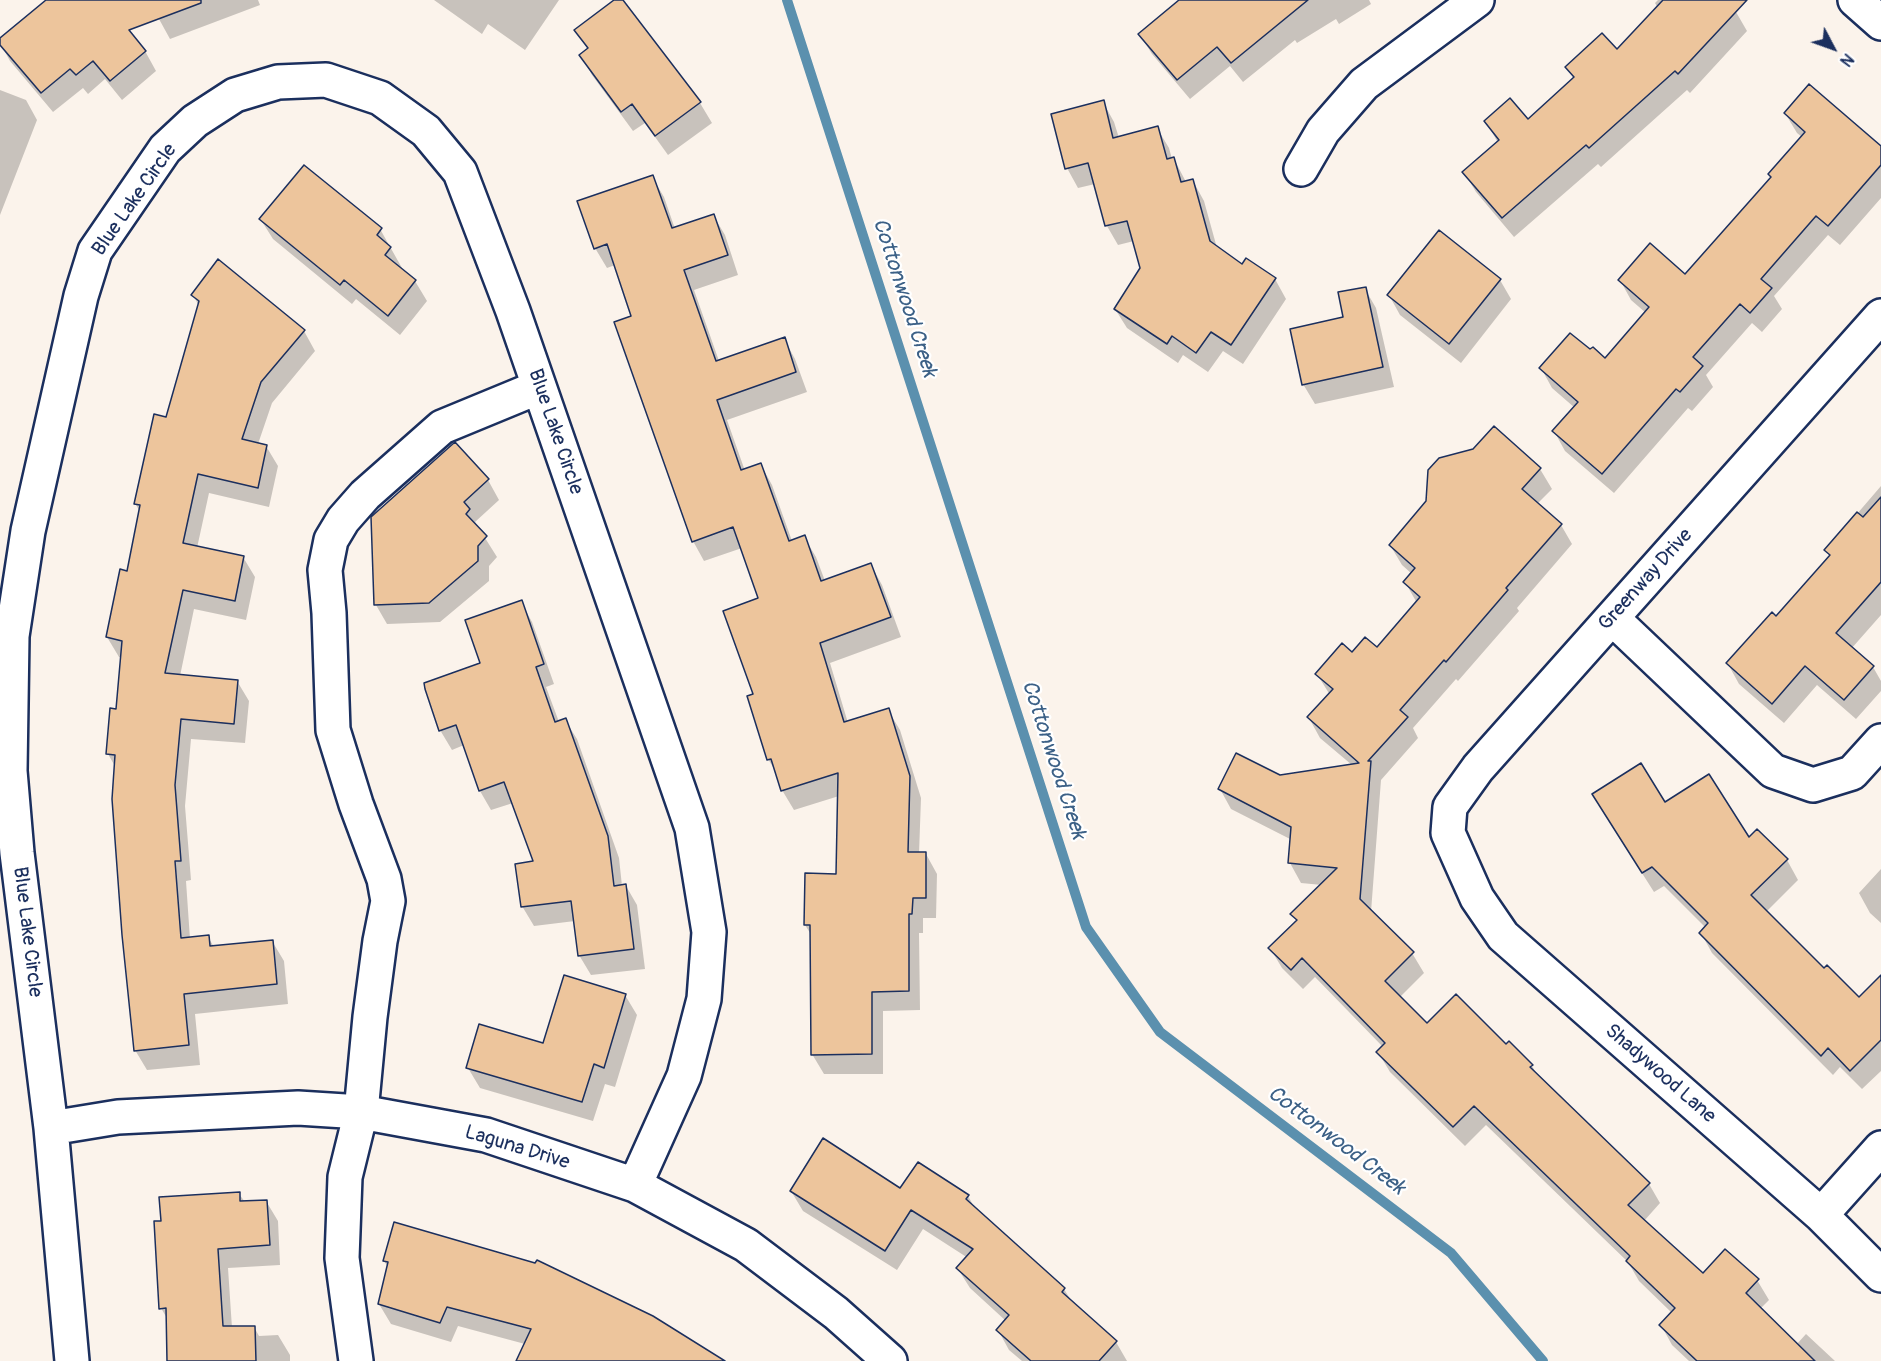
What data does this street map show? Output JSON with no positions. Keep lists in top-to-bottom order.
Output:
{
  "streets": {
    "street": [
      "Blue Lake Circle",
      "Greenway Drive",
      "Shadywood Lane",
      "Laguna Drive"
    ]
  },
  "crossings": [
    ["Blue Lake Circle", "Laguna Drive"],
    ["Greenway Drive", "Shadywood Lane"]
  ],
  "water": ["Cottonwood Creek"],
  "north": "bottom right"
}
